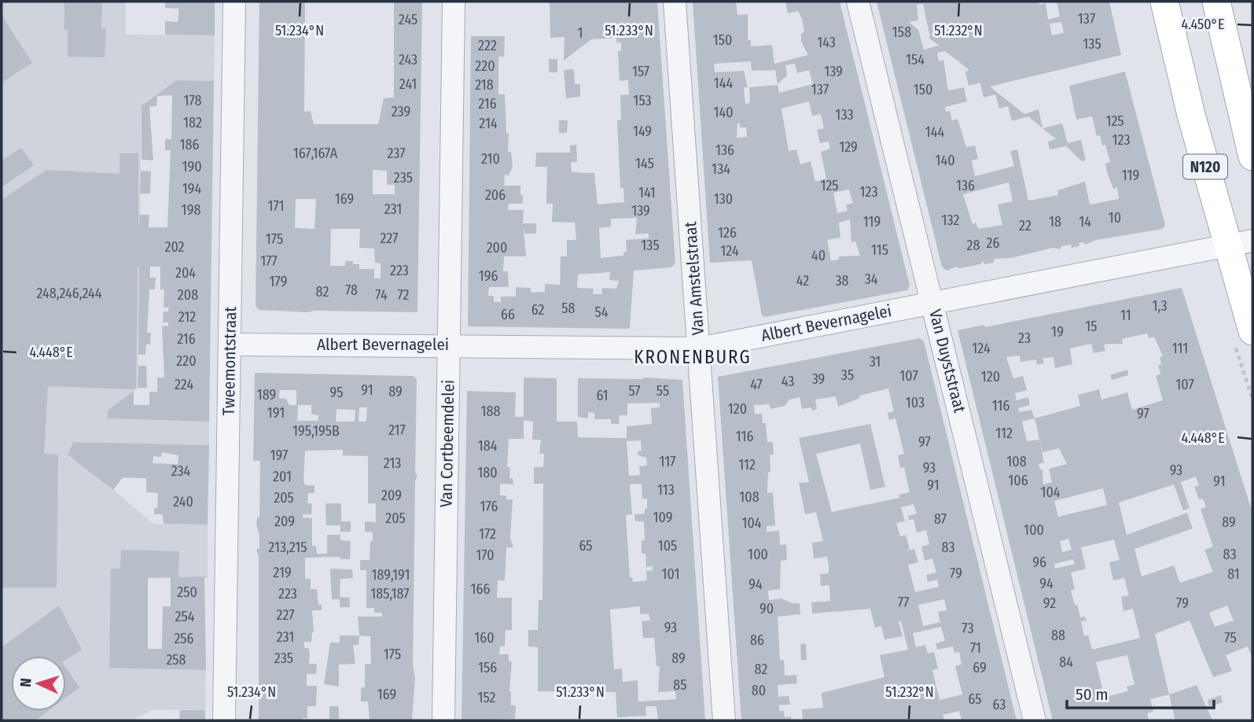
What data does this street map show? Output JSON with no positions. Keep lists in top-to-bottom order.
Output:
{
  "streets": {
    "main road": ["N120"],
    "street": [
      "Van Amstelstraat",
      "Albert Bevernagelei",
      "Tweemontstraat",
      "Van Duyststraat",
      "Van Cortbeemdelei"
    ]
  },
  "crossings": [
    ["N120", "Albert Bevernagelei"],
    ["Van Amstelstraat", "Albert Bevernagelei"],
    ["Albert Bevernagelei", "Tweemontstraat"],
    ["Albert Bevernagelei", "Van Duyststraat"],
    ["Albert Bevernagelei", "Van Cortbeemdelei"]
  ],
  "districts": ["KRONENBURG"],
  "house_numbers": [
    "137",
    "245",
    "158",
    "1",
    "150",
    "143",
    "135",
    "222",
    "243",
    "154",
    "220",
    "157",
    "139",
    "144",
    "241",
    "218",
    "137",
    "150",
    "178",
    "153",
    "216",
    "239",
    "140",
    "133",
    "125",
    "182",
    "214",
    "149",
    "144",
    "123",
    "186",
    "129",
    "136",
    "167,167A",
    "237",
    "210",
    "140",
    "145",
    "190",
    "134",
    "119",
    "235",
    "125",
    "136",
    "194",
    "123",
    "141",
    "206",
    "169",
    "130",
    "171",
    "231",
    "198",
    "139",
    "10",
    "132",
    "119",
    "18",
    "14",
    "22",
    "126",
    "227",
    "175",
    "26",
    "135",
    "28",
    "202",
    "200",
    "115",
    "124",
    "40",
    "177",
    "223",
    "204",
    "196",
    "34",
    "42",
    "38",
    "179",
    "78",
    "82",
    "248,246,244",
    "208",
    "74",
    "72",
    "1,3",
    "58",
    "62",
    "54",
    "66",
    "11",
    "212",
    "15",
    "19",
    "23",
    "216",
    "124",
    "111",
    "220",
    "31",
    "35",
    "107",
    "120",
    "39",
    "43",
    "224",
    "47",
    "107",
    "91",
    "57",
    "55",
    "89",
    "95",
    "189",
    "61",
    "103",
    "116",
    "120",
    "188",
    "191",
    "97",
    "217",
    "195,195B",
    "112",
    "116",
    "97",
    "184",
    "197",
    "117",
    "108",
    "213",
    "112",
    "93",
    "93",
    "234",
    "180",
    "201",
    "106",
    "91",
    "91",
    "113",
    "104",
    "209",
    "108",
    "205",
    "240",
    "176",
    "109",
    "205",
    "87",
    "209",
    "89",
    "104",
    "100",
    "172",
    "65",
    "105",
    "213,215",
    "83",
    "100",
    "83",
    "170",
    "96",
    "219",
    "79",
    "101",
    "81",
    "189,191",
    "94",
    "94",
    "166",
    "250",
    "223",
    "185,187",
    "77",
    "92",
    "79",
    "90",
    "227",
    "254",
    "93",
    "73",
    "88",
    "231",
    "160",
    "75",
    "256",
    "86",
    "71",
    "175",
    "235",
    "89",
    "258",
    "84",
    "156",
    "69",
    "82",
    "85",
    "80",
    "169",
    "152",
    "65",
    "63"
  ],
  "scale_bar": "50 m",
  "north": "left",
  "coordinates": [
    "4.450°E",
    "51.234°N",
    "51.233°N",
    "51.232°N",
    "4.448°E"
  ]
}
